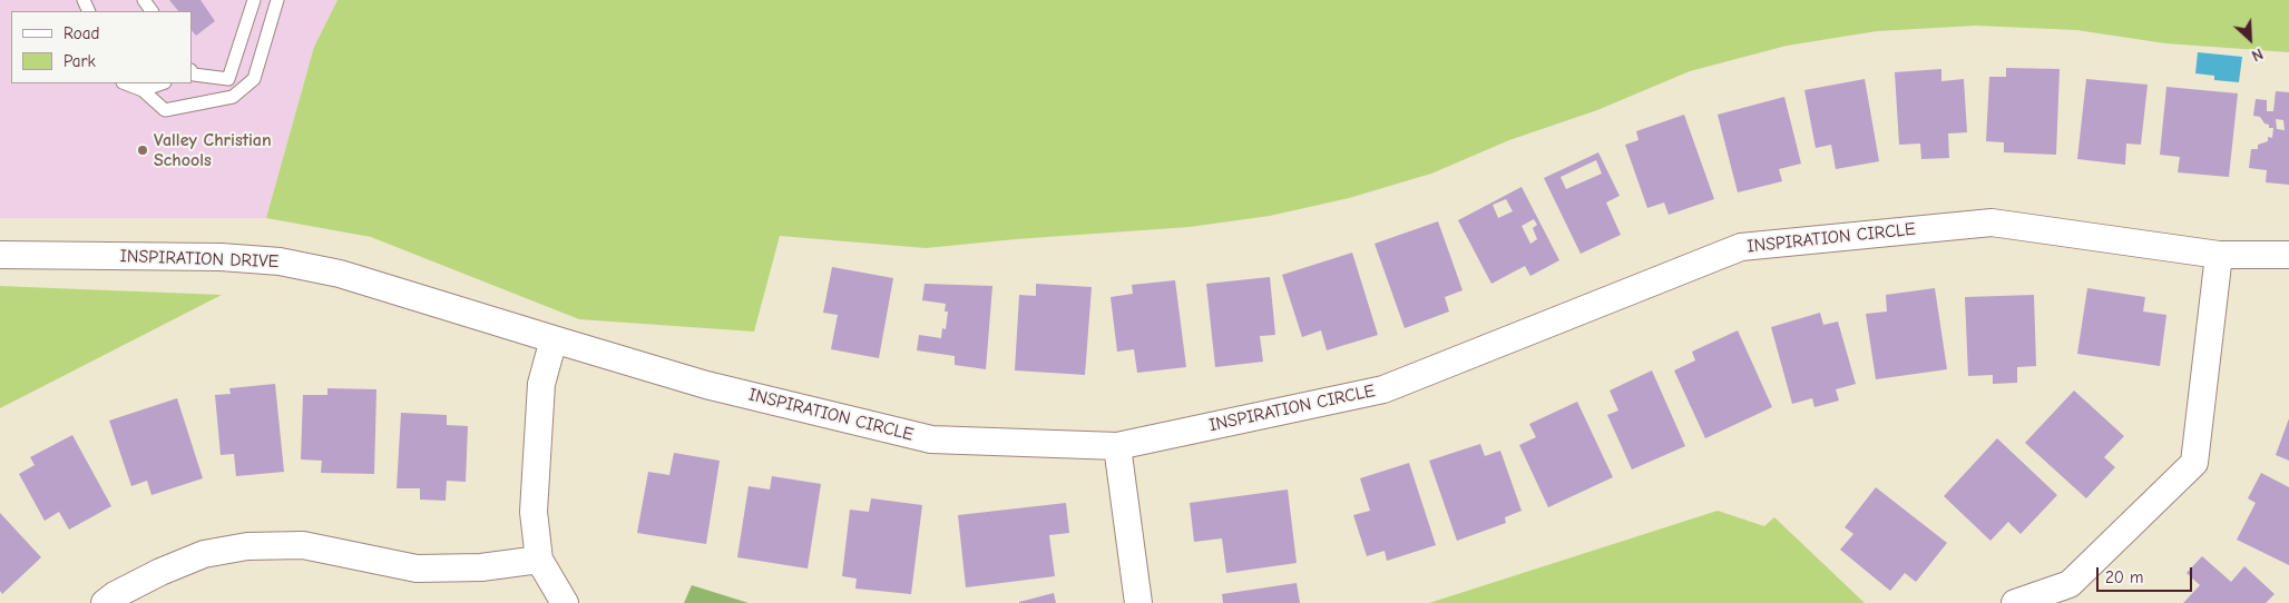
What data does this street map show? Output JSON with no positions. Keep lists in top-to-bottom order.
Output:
{
  "streets": {
    "street": ["INSPIRATION CIRCLE", "INSPIRATION DRIVE"]
  },
  "crossings": [
    ["INSPIRATION CIRCLE", "INSPIRATION DRIVE"]
  ],
  "places": ["Valley Christian Schools"],
  "legend": ["Road", "Park"],
  "scale_bar": "20 m",
  "north": "bottom right"
}
